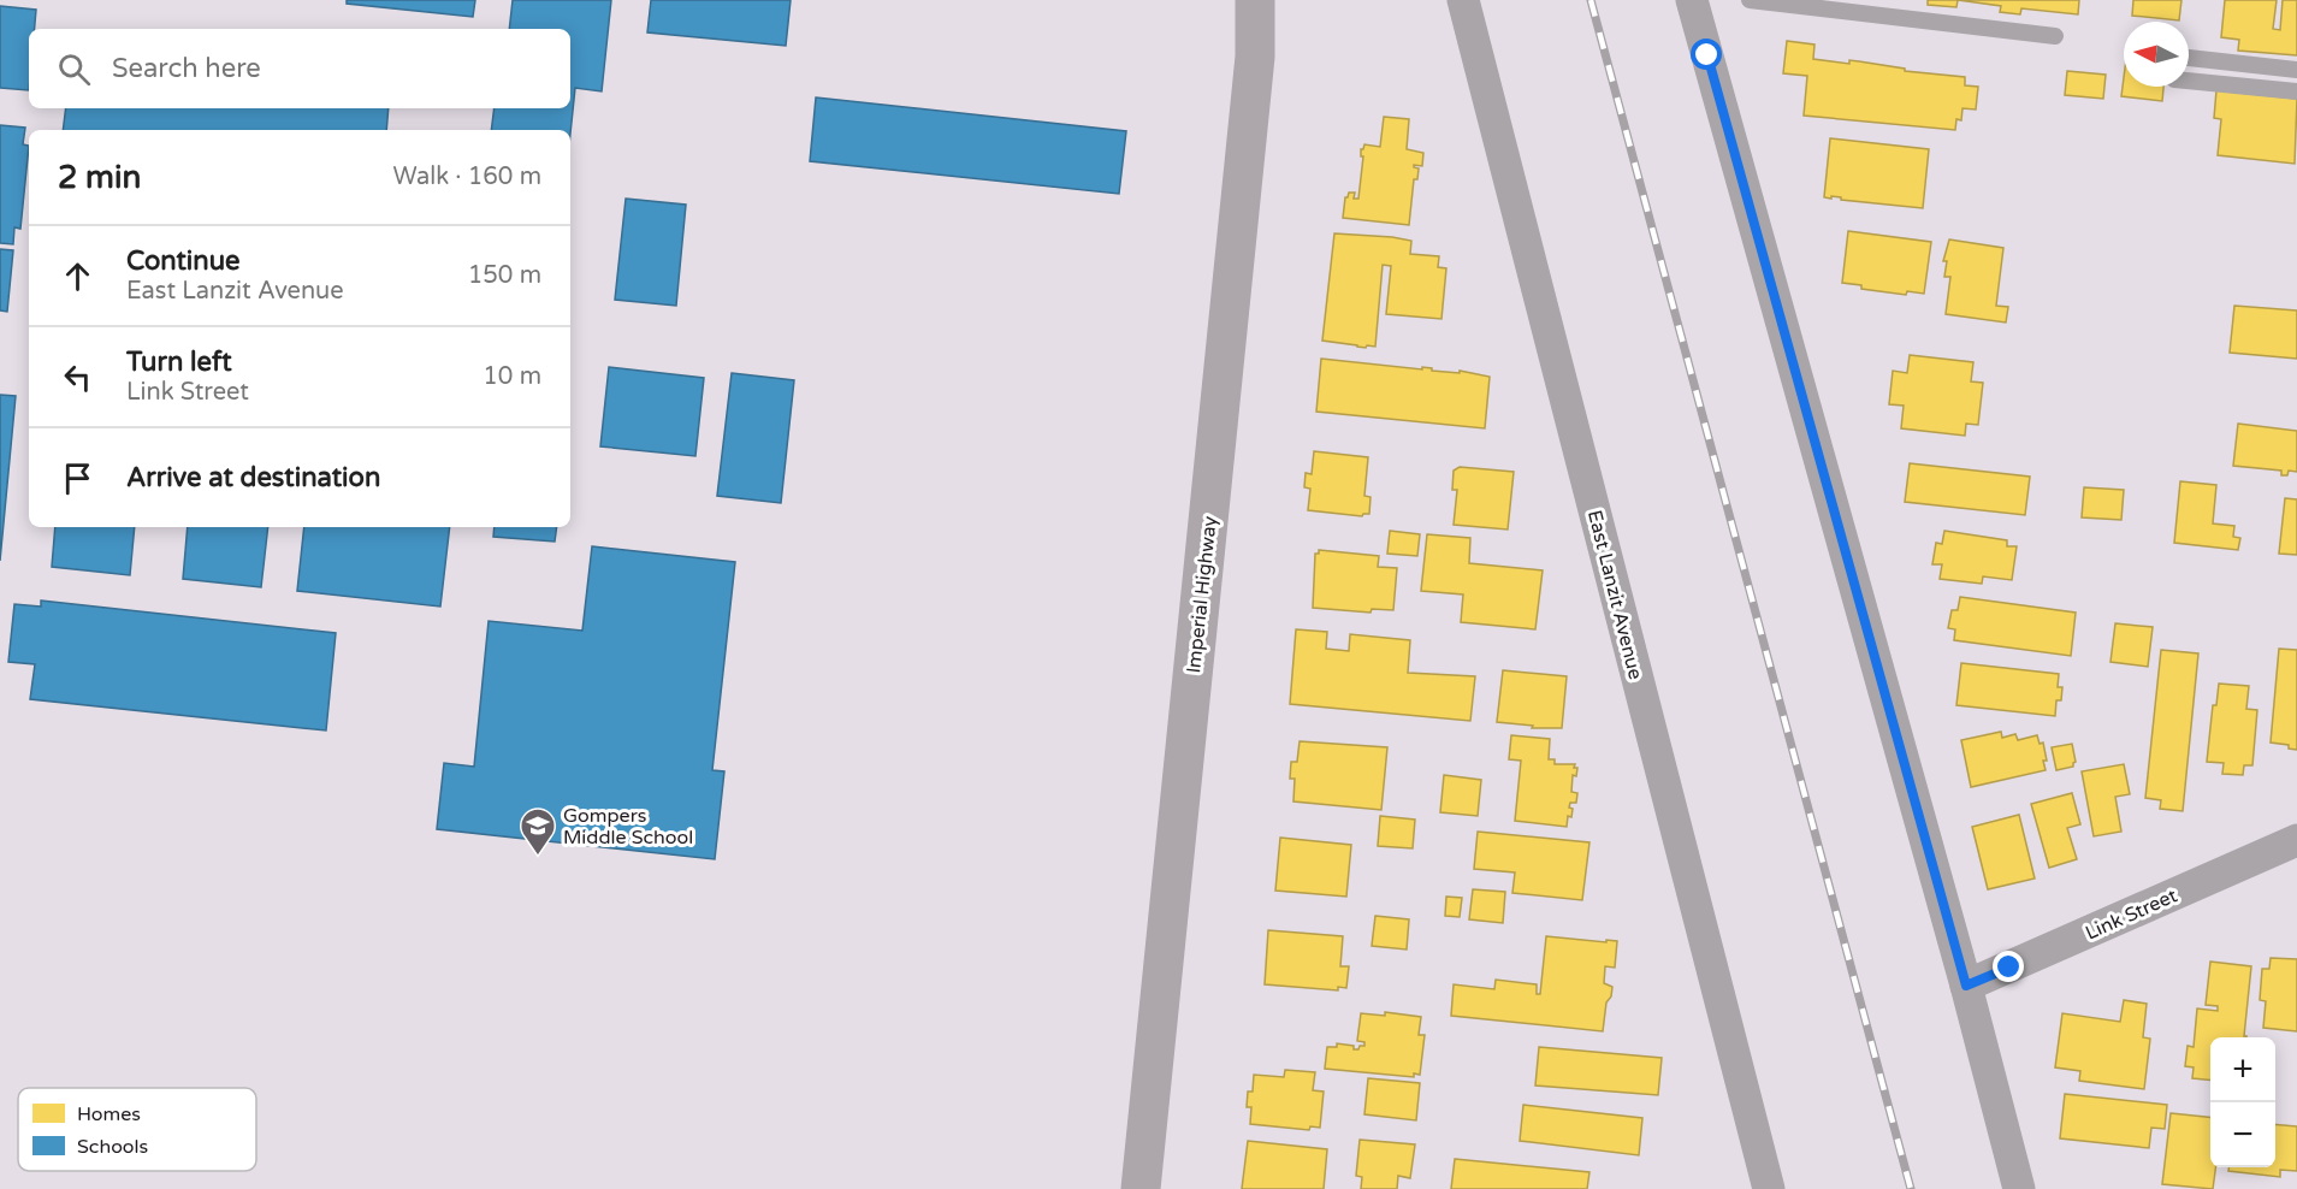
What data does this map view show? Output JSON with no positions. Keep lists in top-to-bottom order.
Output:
{
  "streets": {
    "main road": ["Imperial Highway"],
    "street": ["East Lanzit Avenue", "Link Street"]
  },
  "places": {
    "school or university": ["Gompers Middle School"]
  },
  "legend": ["Homes", "Schools"],
  "north": "left",
  "page": {
    "search": "Search here",
    "heading": ["2 min", "Walk · 160 m"],
    "list": [
      ["Continue", "East Lanzit Avenue", "150 m"],
      ["Turn left", "Link Street", "10 m"],
      "Arrive at destination"
    ],
    "map_buttons": ["+", "−"]
  }
}
